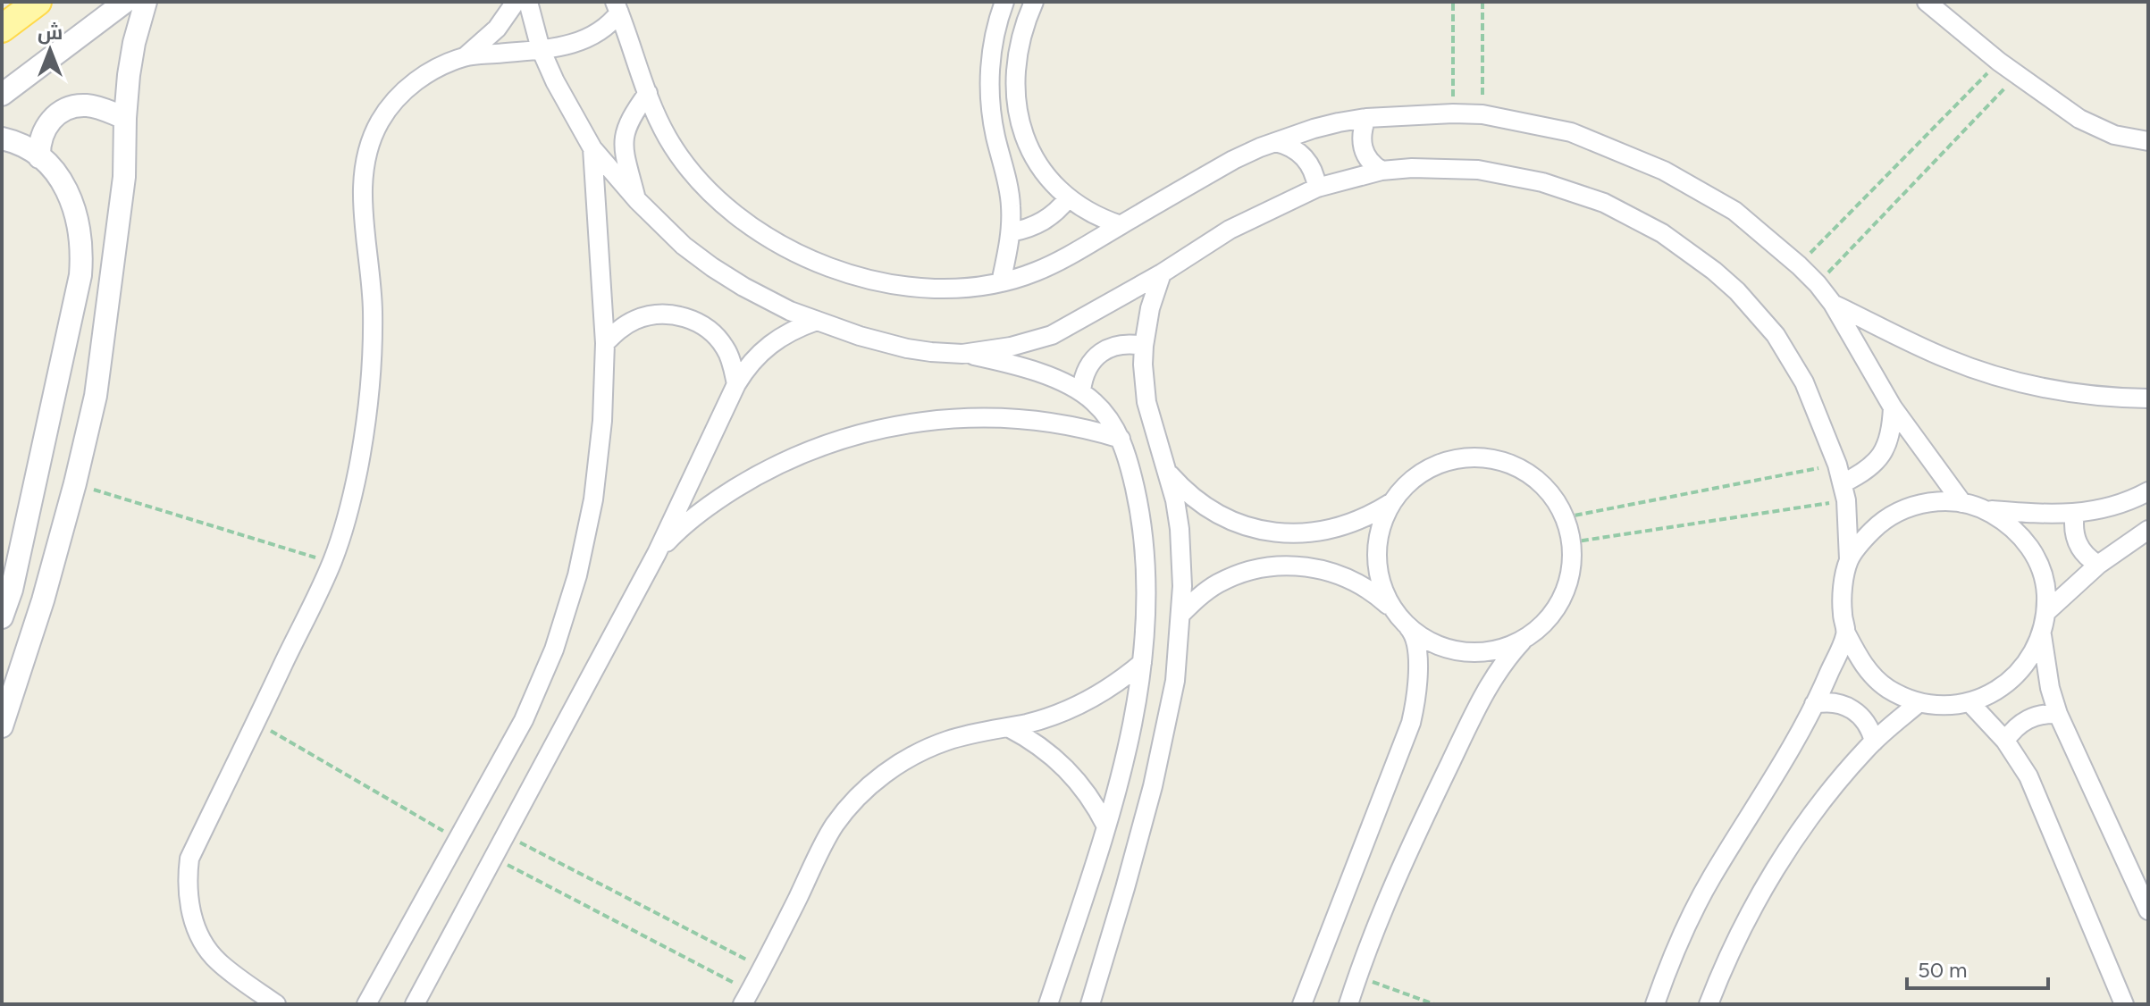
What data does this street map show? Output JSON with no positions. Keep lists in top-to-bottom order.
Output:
{
  "scale_bar": "50 m",
  "north": "top"
}
